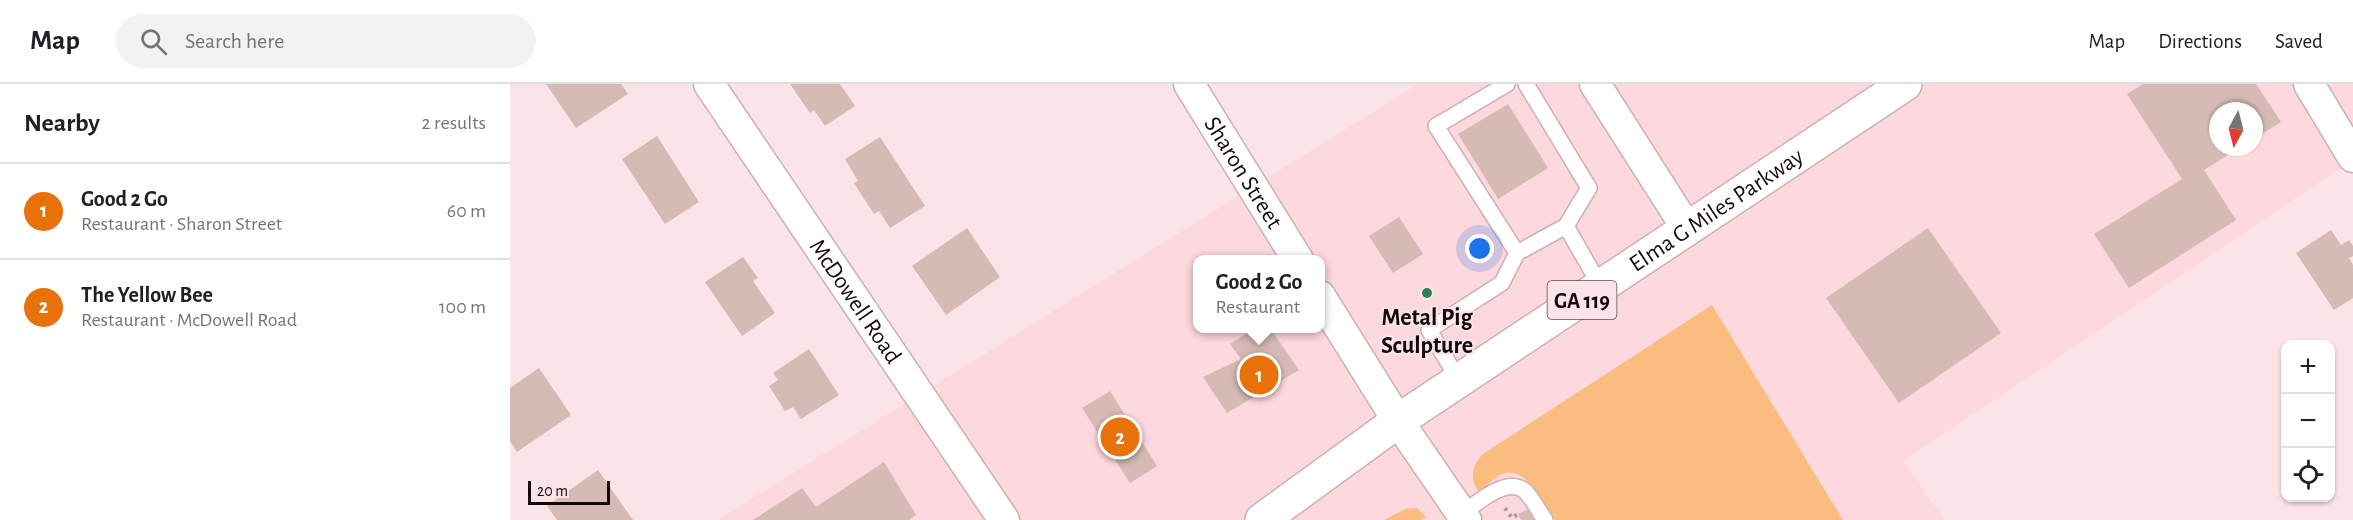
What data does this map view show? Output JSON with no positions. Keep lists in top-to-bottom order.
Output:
{
  "streets": {
    "main road": ["Elma G Miles Parkway", "GA 119"],
    "street": ["Sharon Street", "McDowell Road"]
  },
  "places": ["Metal Pig Sculpture"],
  "scale_bar": "20 m",
  "north": "bottom",
  "page": {
    "header": "Map",
    "search": "Search here",
    "nav": ["Map", "Directions", "Saved"],
    "heading": ["Nearby", "2 results"],
    "list": [
      {
        "mark": "1",
        "name": "Good 2 Go",
        "note": "Restaurant · Sharon Street",
        "value": "60 m"
      },
      {
        "mark": "2",
        "name": "The Yellow Bee",
        "note": "Restaurant · McDowell Road",
        "value": "100 m"
      }
    ],
    "popup": ["Good 2 Go", "Restaurant"],
    "map_buttons": ["+", "−"],
    "pins": ["1", "2"],
    "scale": "20 m"
  }
}
